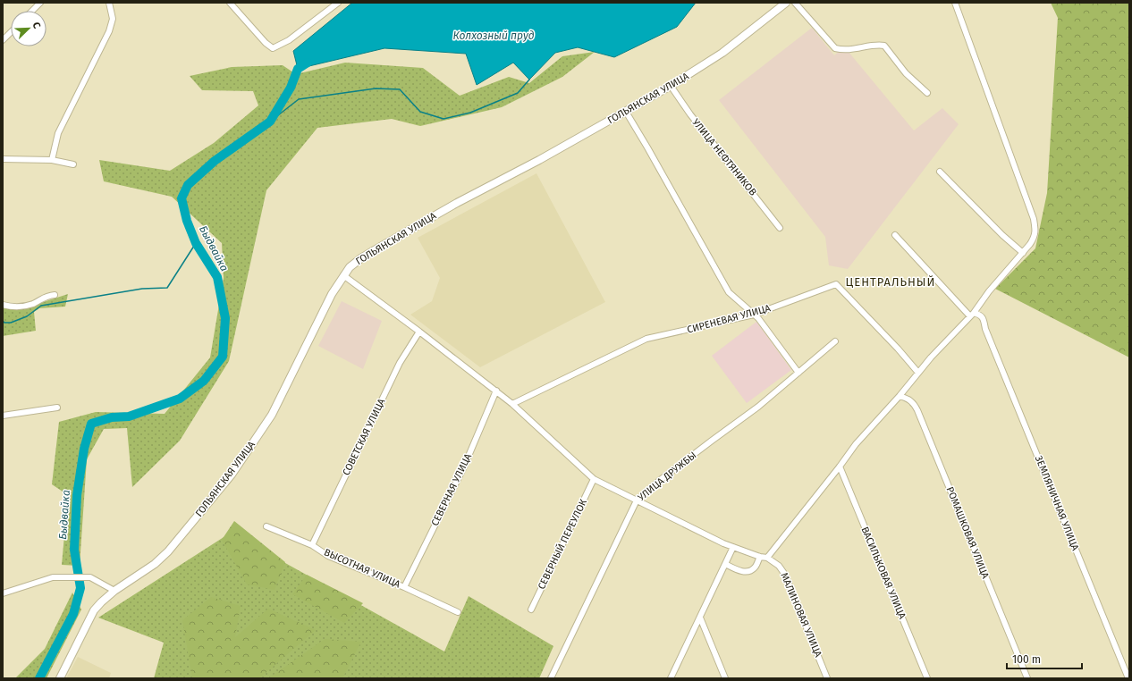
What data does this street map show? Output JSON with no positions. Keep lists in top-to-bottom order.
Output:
{
  "streets": {
    "main road": ["ГОЛЬЯНСКАЯ УЛИЦА"],
    "street": [
      "УЛИЦА НЕФТЯНИКОВ",
      "СИРЕНЕВАЯ УЛИЦА",
      "СОВЕТСКАЯ УЛИЦА",
      "УЛИЦА ДРУЖБЫ",
      "СЕВЕРНАЯ УЛИЦА",
      "ЗЕМЛЯНИЧНАЯ УЛИЦА",
      "РОМАШКОВАЯ УЛИЦА",
      "СЕВЕРНЫЙ ПЕРЕУЛОК",
      "ВЫСОТНАЯ УЛИЦА",
      "ВАСИЛЬКОВАЯ УЛИЦА",
      "МАЛИНОВАЯ УЛИЦА"
    ]
  },
  "crossings": [
    ["ГОЛЬЯНСКАЯ УЛИЦА", "УЛИЦА НЕФТЯНИКОВ"],
    ["СОВЕТСКАЯ УЛИЦА", "ВЫСОТНАЯ УЛИЦА"],
    ["СЕВЕРНАЯ УЛИЦА", "ВЫСОТНАЯ УЛИЦА"]
  ],
  "districts": ["ЦЕНТРАЛЬНЫЙ"],
  "water": ["Колхозный пруд", "Быдвайка"],
  "scale_bar": "100 m",
  "north": "top right"
}
